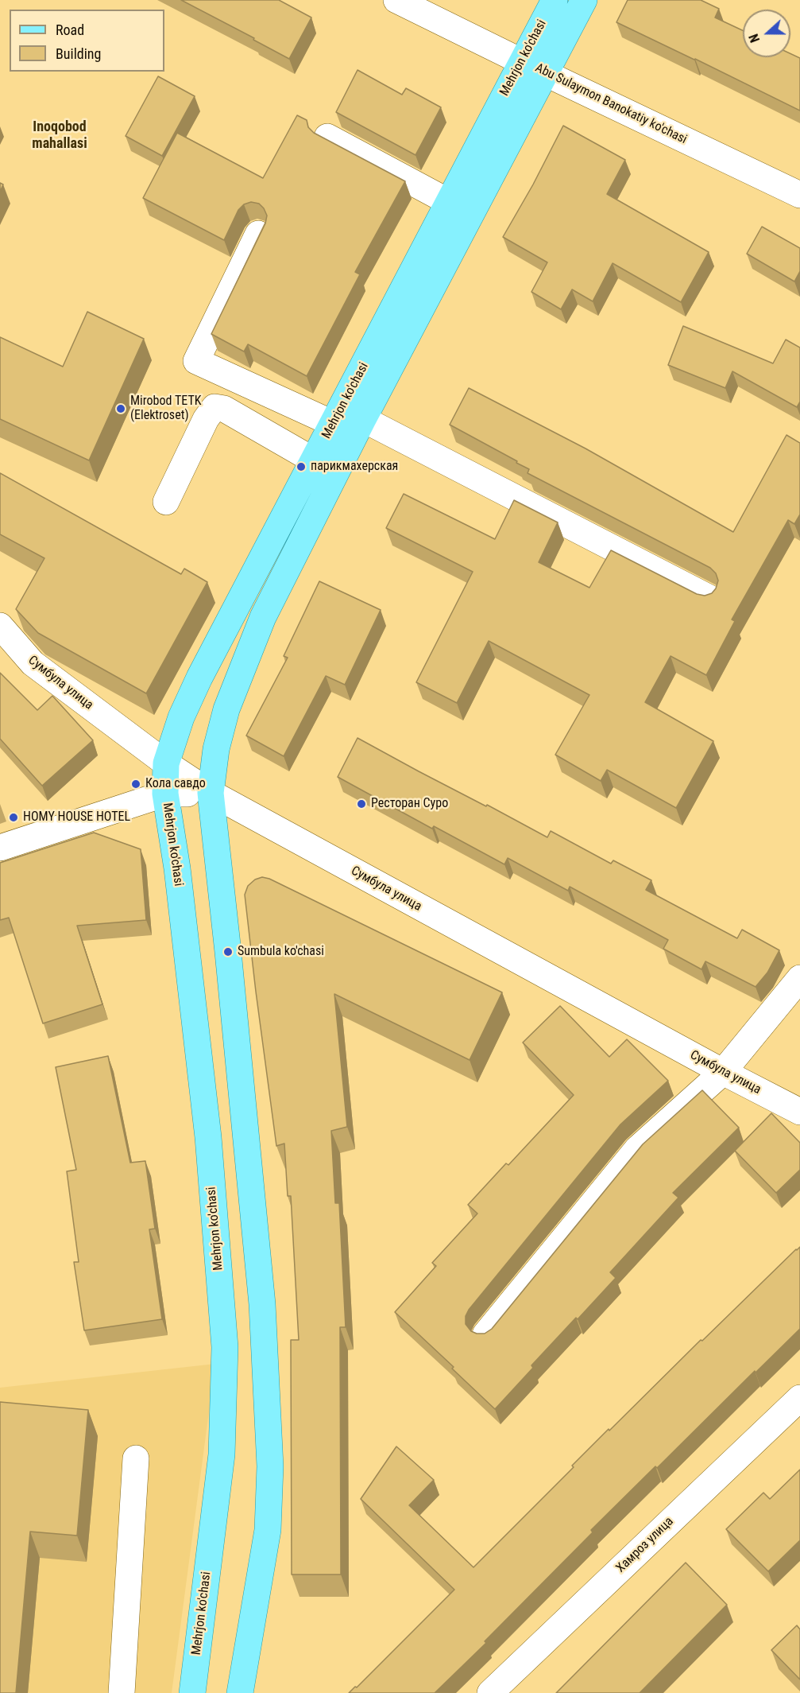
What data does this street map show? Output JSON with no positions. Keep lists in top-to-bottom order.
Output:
{
  "streets": {
    "main road": ["Mehrjon ko'chasi"],
    "street": ["Abu Sulaymon Banokatiy ko'chasi", "Сумбула улица", "Хамроз улица"]
  },
  "crossings": [
    ["Mehrjon ko'chasi", "Abu Sulaymon Banokatiy ko'chasi"],
    ["Mehrjon ko'chasi", "Сумбула улица"]
  ],
  "districts": ["Inoqobod mahallasi"],
  "places": [
    "Mirobod TETK (Elektroset)",
    "парикмахерская",
    "Кола савдо",
    "Ресторан Суро",
    "HOMY HOUSE HOTEL",
    "Sumbula ko'chasi"
  ],
  "legend": ["Road", "Building"],
  "north": "left"
}
